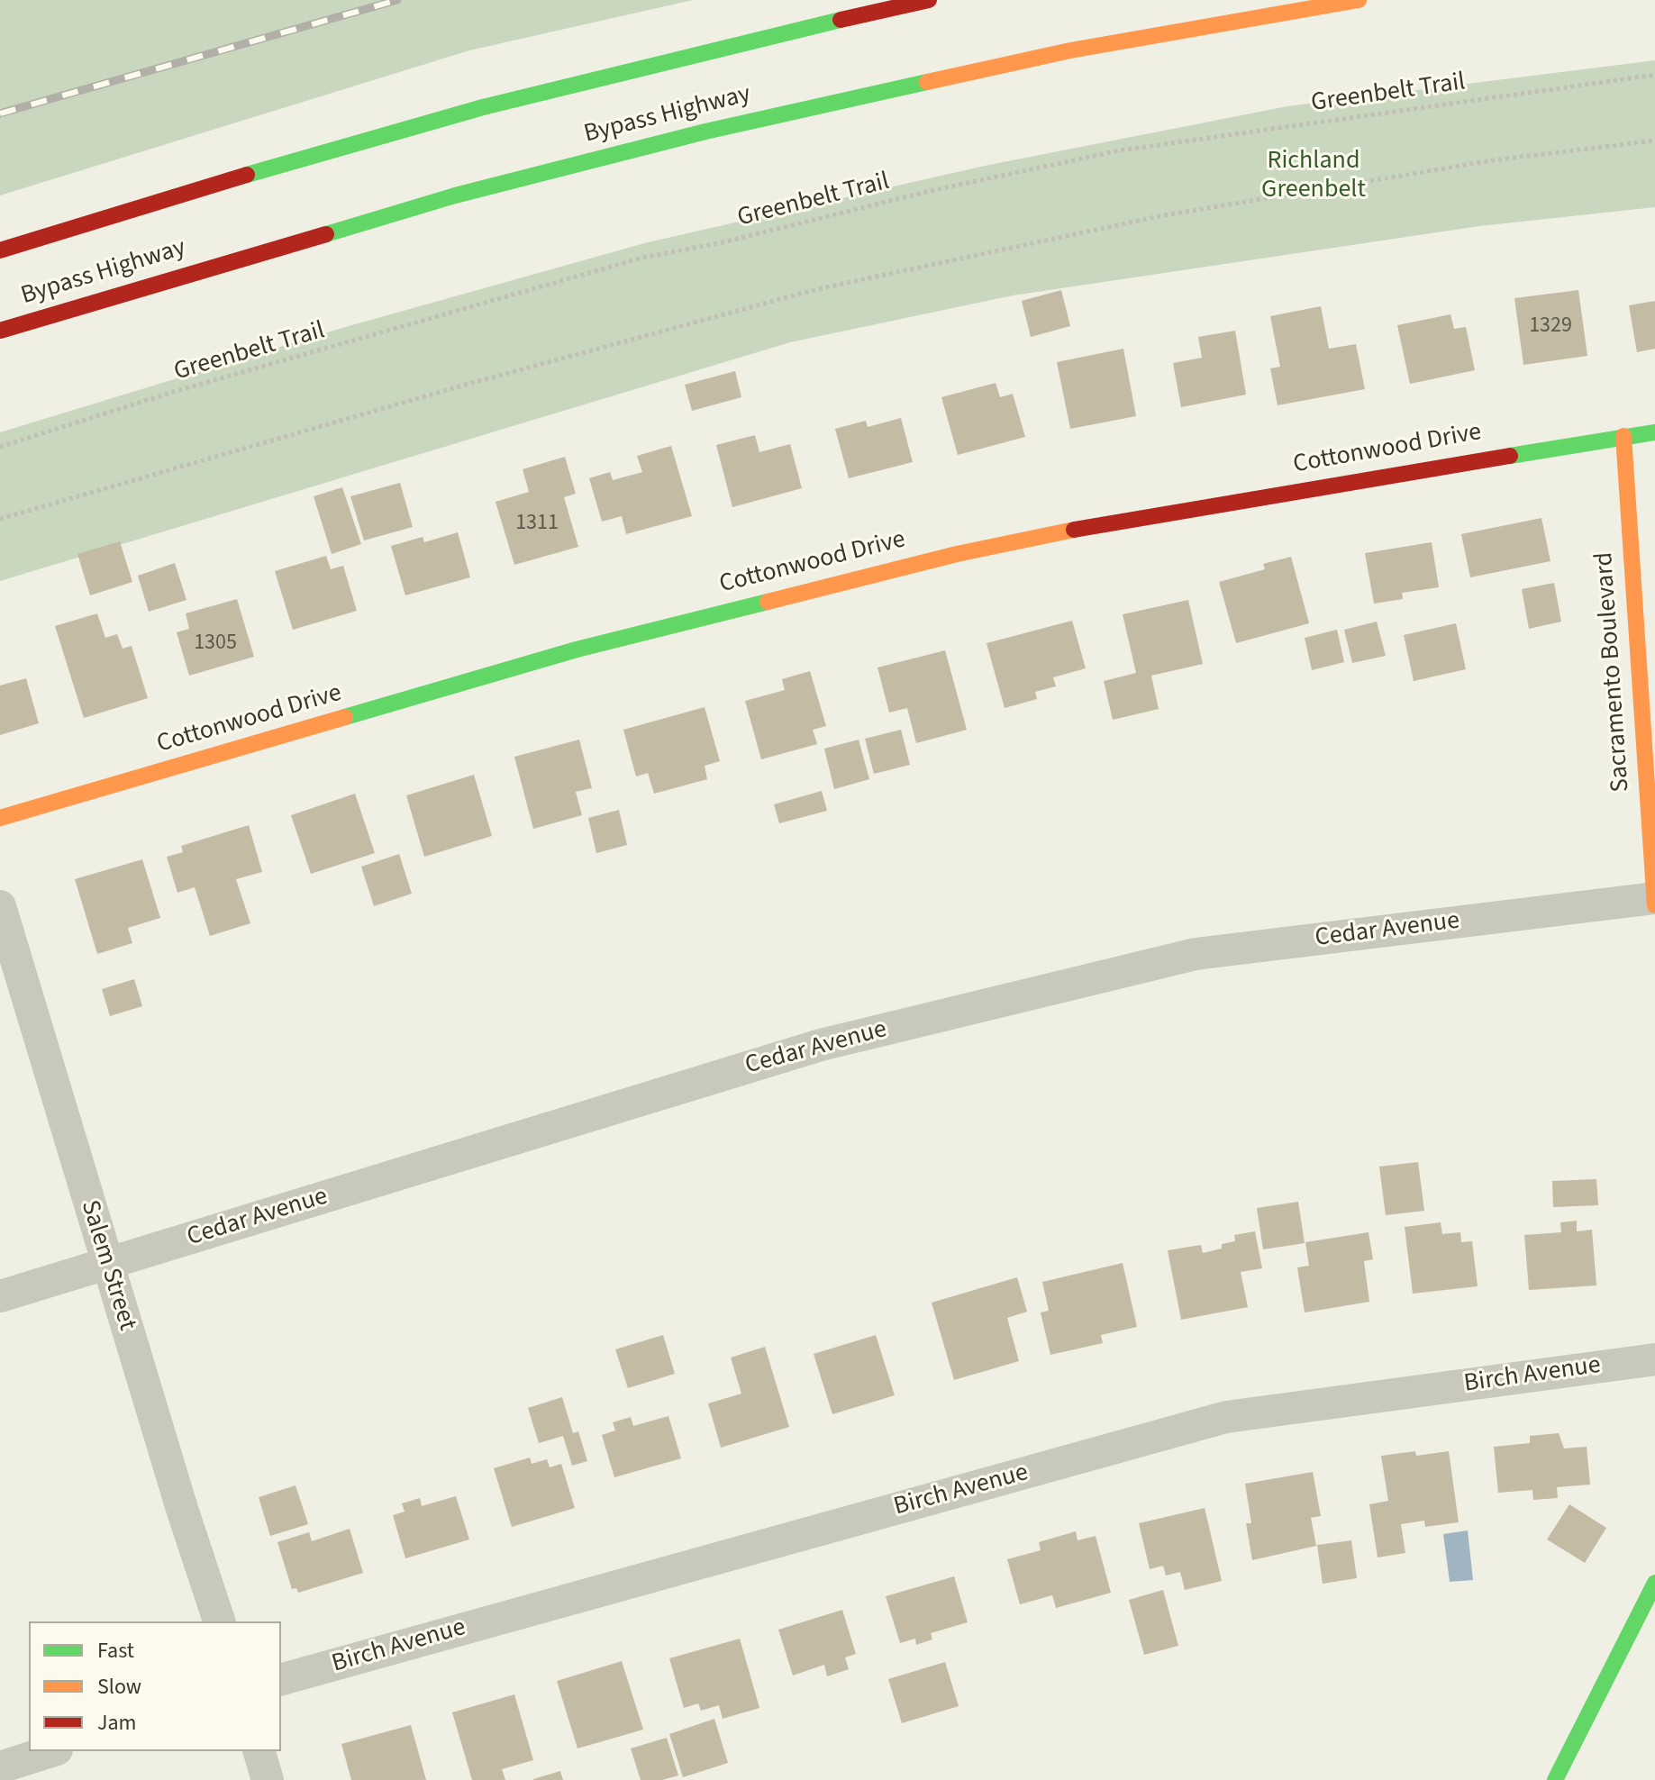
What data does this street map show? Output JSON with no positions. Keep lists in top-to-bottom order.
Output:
{
  "streets": {
    "main road": ["Bypass Highway", "Cottonwood Drive", "Sacramento Boulevard"],
    "street": ["Cedar Avenue", "Salem Street", "Birch Avenue"],
    "path": ["Greenbelt Trail"]
  },
  "crossings": [
    ["Cottonwood Drive", "Sacramento Boulevard"],
    ["Sacramento Boulevard", "Cedar Avenue"],
    ["Cedar Avenue", "Salem Street"]
  ],
  "parks": ["Richland Greenbelt"],
  "house_numbers": ["1329", "1311", "1305"],
  "legend": ["Fast", "Slow", "Jam"]
}
